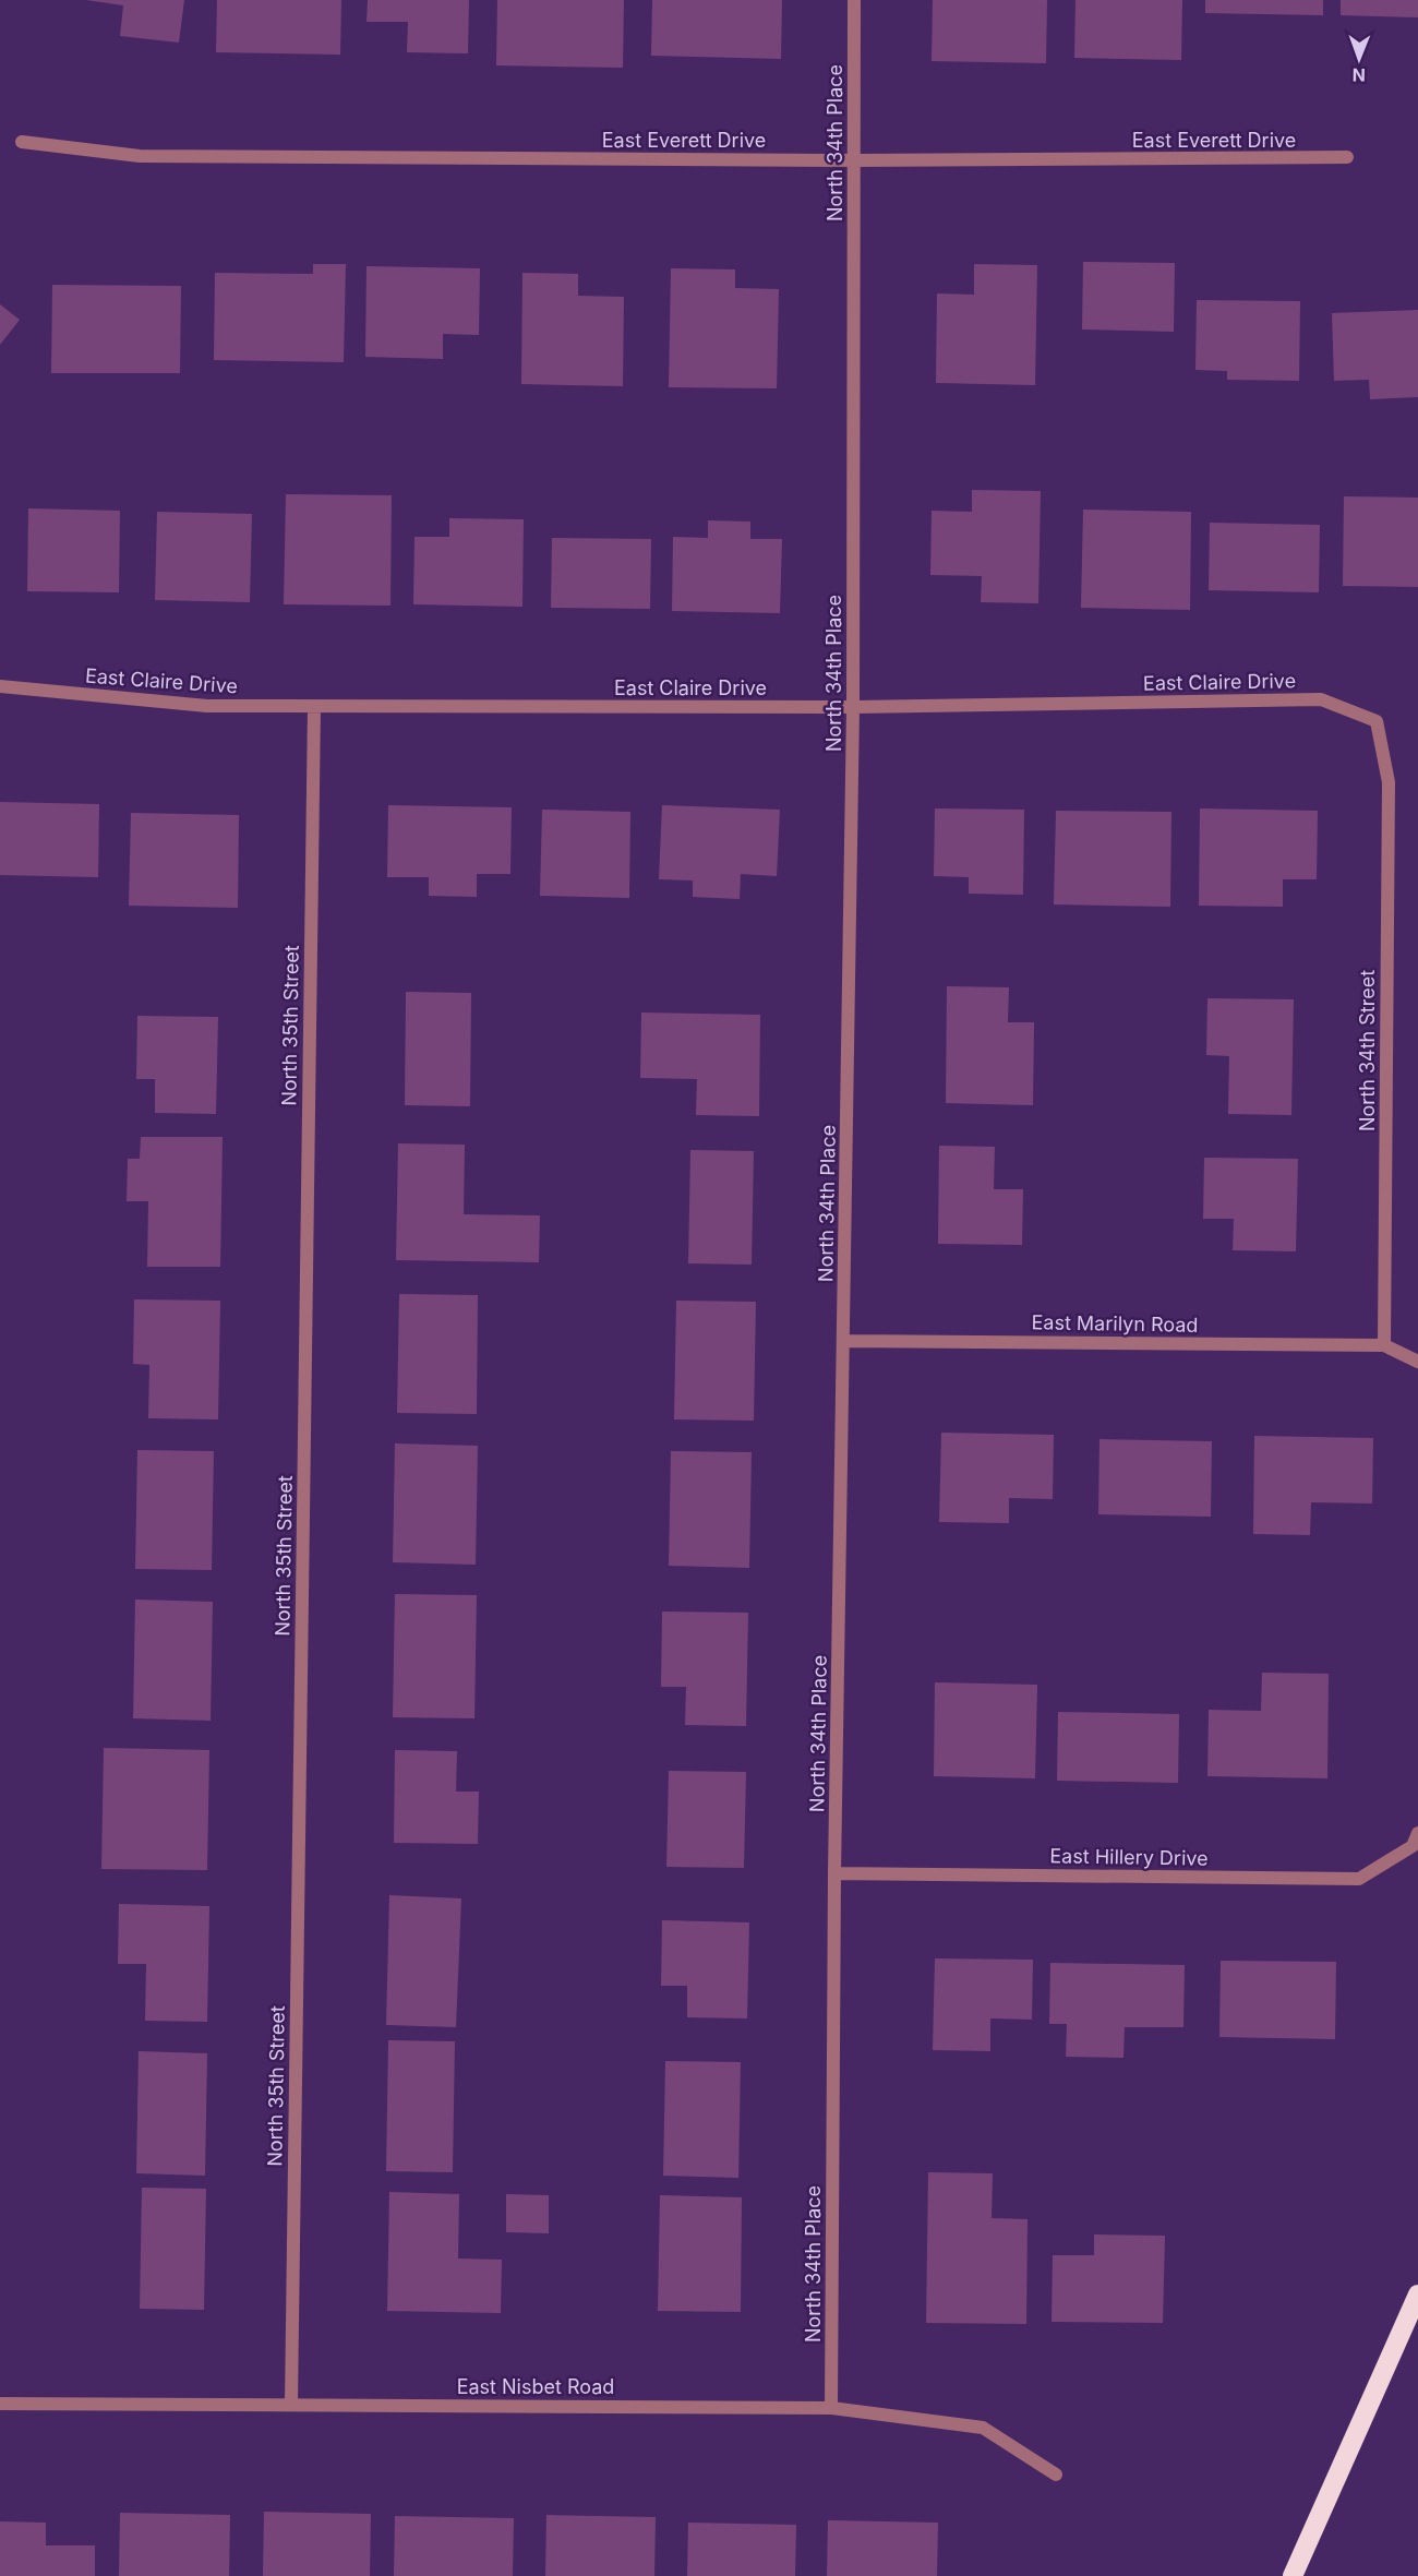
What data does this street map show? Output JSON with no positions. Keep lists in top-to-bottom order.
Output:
{
  "streets": {
    "street": [
      "East Everett Drive",
      "North 34th Place",
      "East Claire Drive",
      "North 35th Street",
      "North 34th Street",
      "East Marilyn Road",
      "East Hillery Drive",
      "East Nisbet Road"
    ]
  },
  "crossings": [
    ["East Everett Drive", "North 34th Place"],
    ["North 34th Place", "East Claire Drive"],
    ["North 34th Place", "East Marilyn Road"],
    ["North 34th Place", "East Hillery Drive"],
    ["North 34th Place", "East Nisbet Road"],
    ["East Claire Drive", "North 35th Street"],
    ["East Claire Drive", "North 34th Street"],
    ["North 35th Street", "East Nisbet Road"],
    ["North 34th Street", "East Marilyn Road"]
  ],
  "north": "bottom"
}
